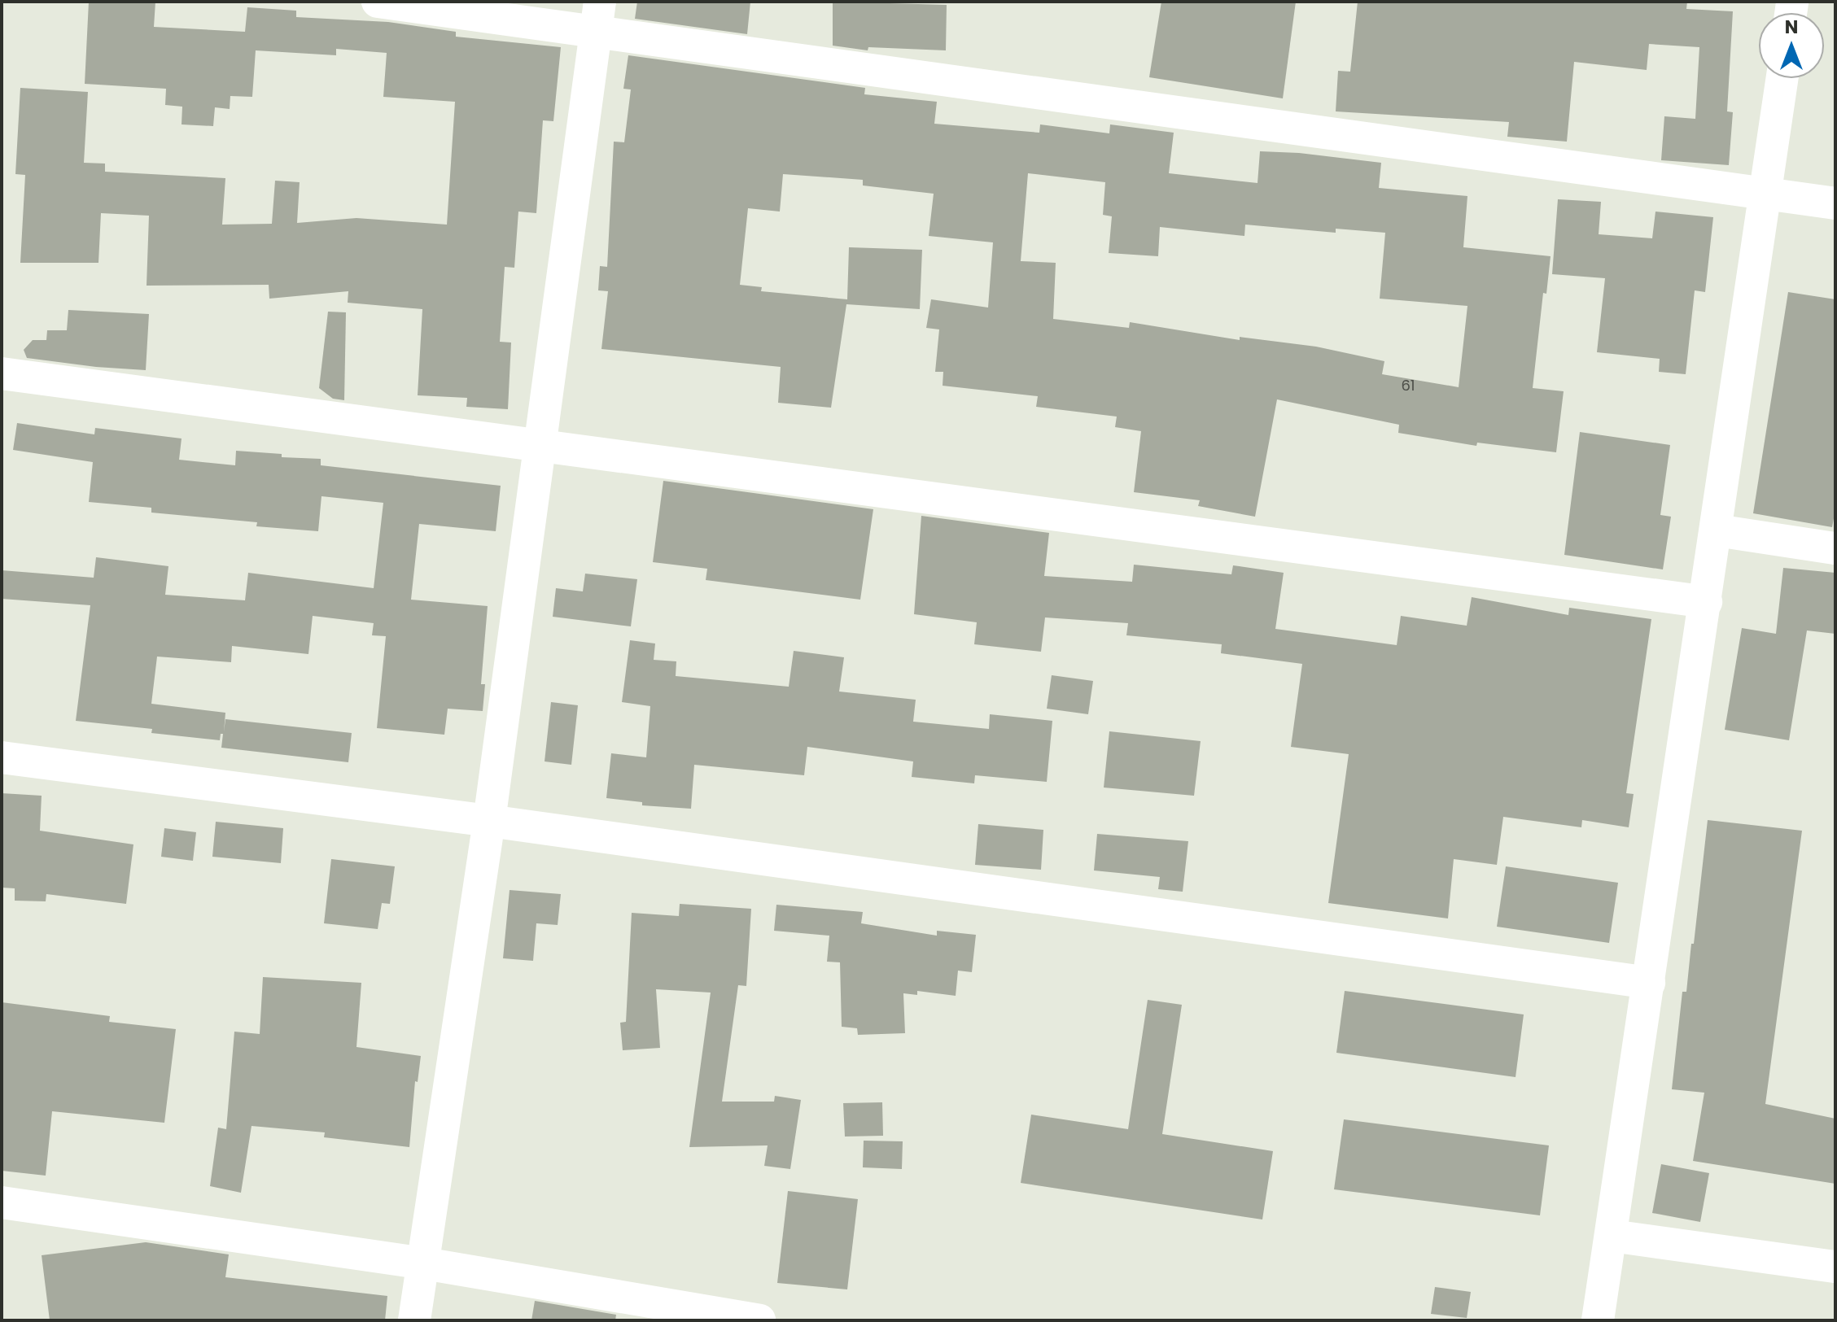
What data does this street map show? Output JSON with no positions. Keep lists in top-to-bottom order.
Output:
{
  "house_numbers": ["61"],
  "north": "top"
}
